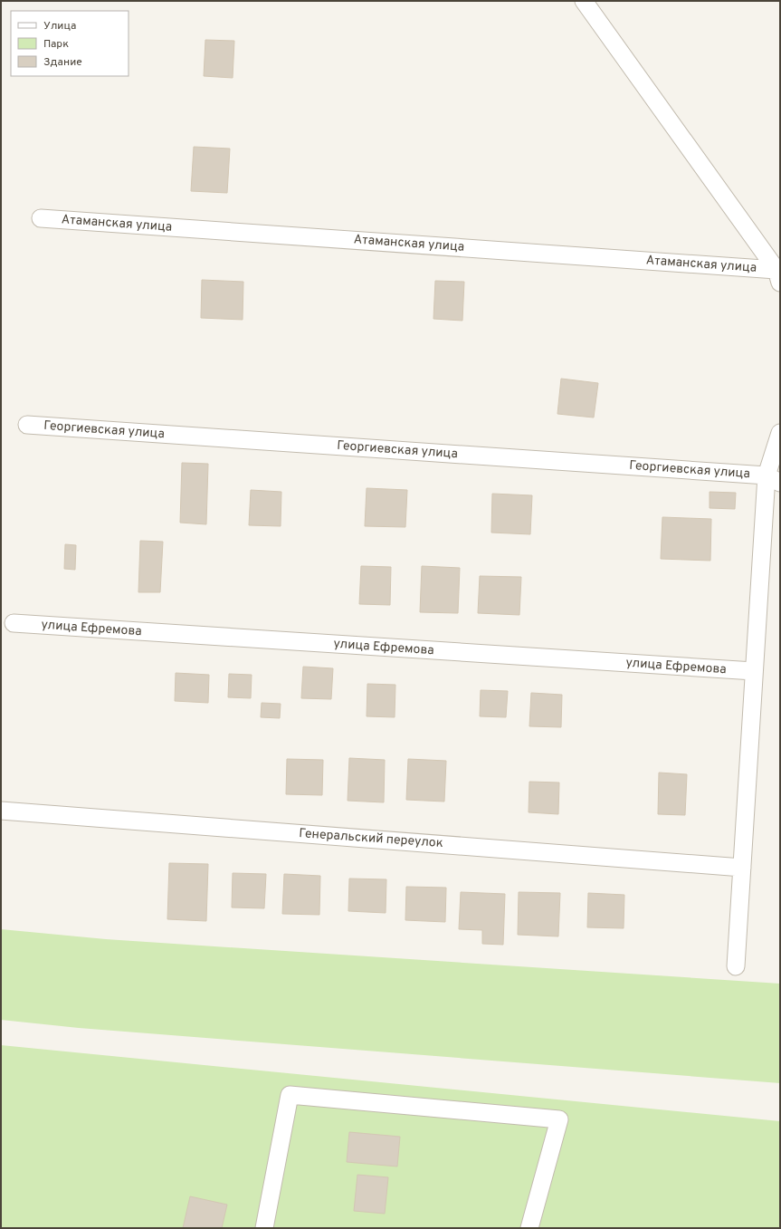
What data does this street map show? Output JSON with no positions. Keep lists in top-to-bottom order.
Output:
{
  "streets": {
    "street": [
      "Атаманская улица",
      "Георгиевская улица",
      "улица Ефремова",
      "Генеральский переулок"
    ]
  },
  "legend": ["Улица", "Парк", "Здание"]
}
